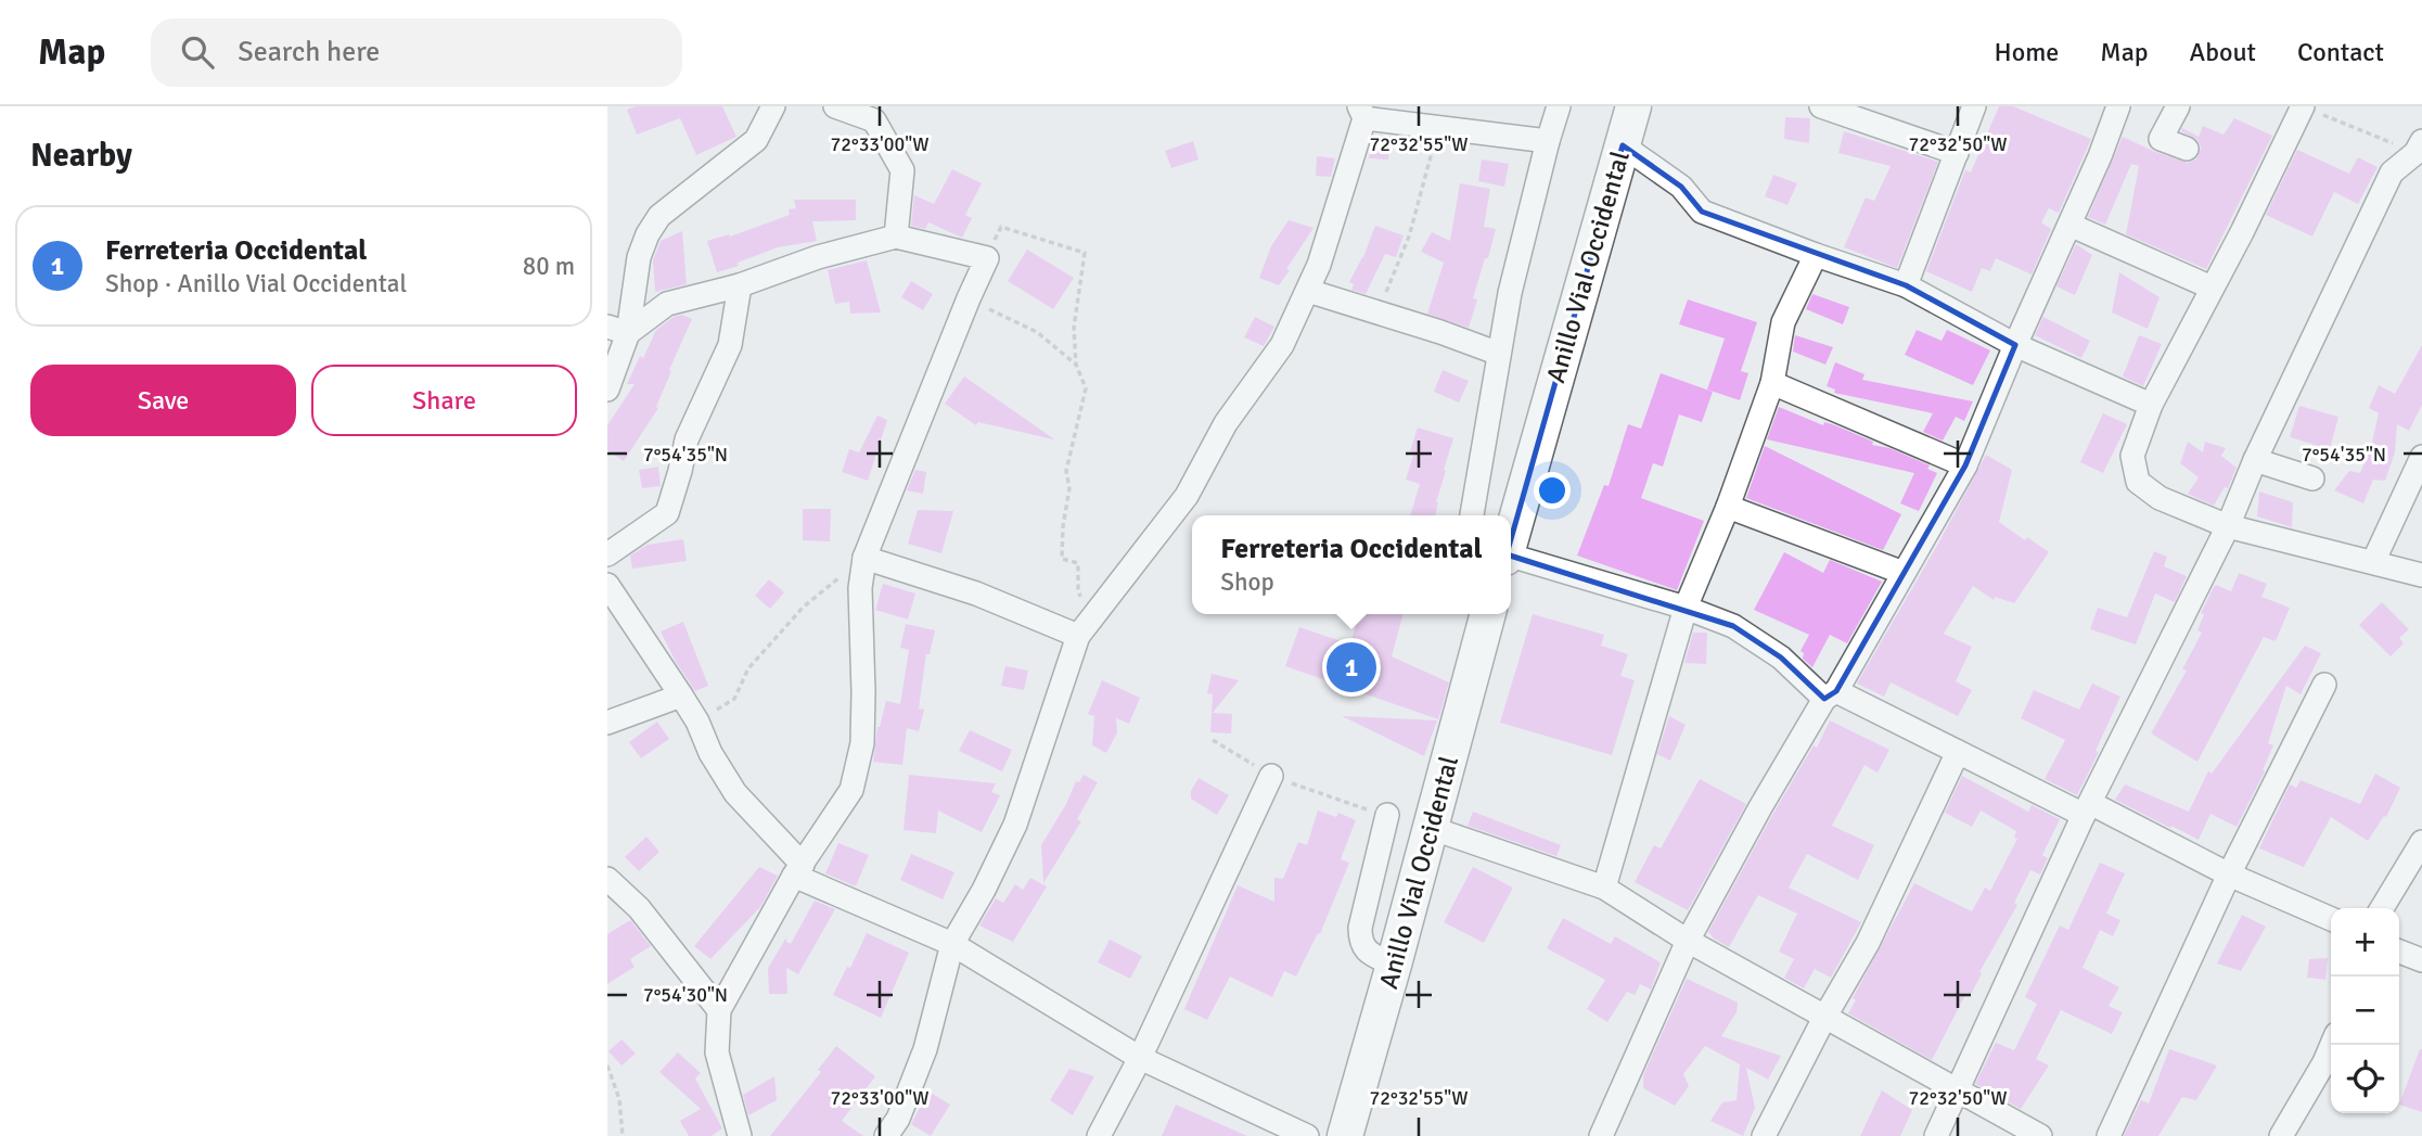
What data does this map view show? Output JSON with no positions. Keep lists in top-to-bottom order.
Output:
{
  "streets": {
    "highway": ["Anillo Vial Occidental"]
  },
  "page": {
    "header": "Map",
    "search": "Search here",
    "nav": [
      "Home",
      "Map",
      "About",
      "Contact"
    ],
    "heading": "Nearby",
    "list": [
      {
        "mark": "1",
        "name": "Ferreteria Occidental",
        "note": "Shop · Anillo Vial Occidental",
        "value": "80 m"
      }
    ],
    "buttons": ["Save", "Share"],
    "popup": ["Ferreteria Occidental", "Shop"],
    "pins": "1",
    "map_buttons": ["+", "−"]
  },
  "coordinates": [
    "72°33'00\"W",
    "72°32'55\"W",
    "72°32'50\"W",
    "7°54'35\"N",
    "7°54'30\"N"
  ]
}
